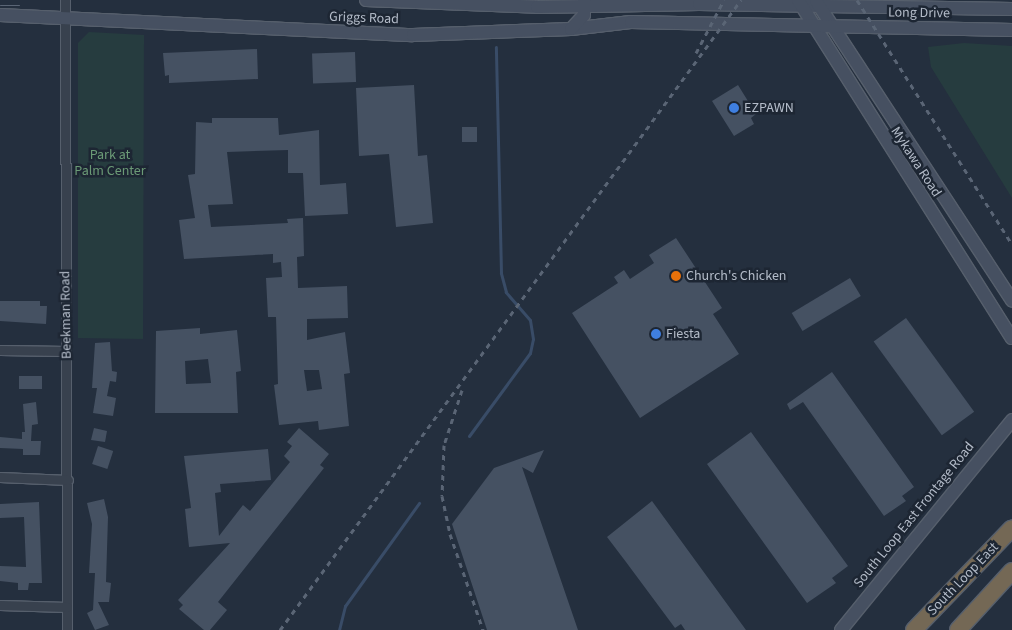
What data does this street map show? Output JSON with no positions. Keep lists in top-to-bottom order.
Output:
{
  "streets": {
    "highway": ["South Loop East"],
    "main road": [
      "Long Drive",
      "Griggs Road",
      "Mykawa Road",
      "South Loop East Frontage Road"
    ],
    "street": ["Beekman Road"]
  },
  "crossings": [
    ["Long Drive", "Griggs Road"],
    ["Long Drive", "Mykawa Road"],
    ["Griggs Road", "Beekman Road"]
  ],
  "parks": ["Park at Palm Center"],
  "places": ["EZPAWN", "Church's Chicken", "Fiesta"]
}
